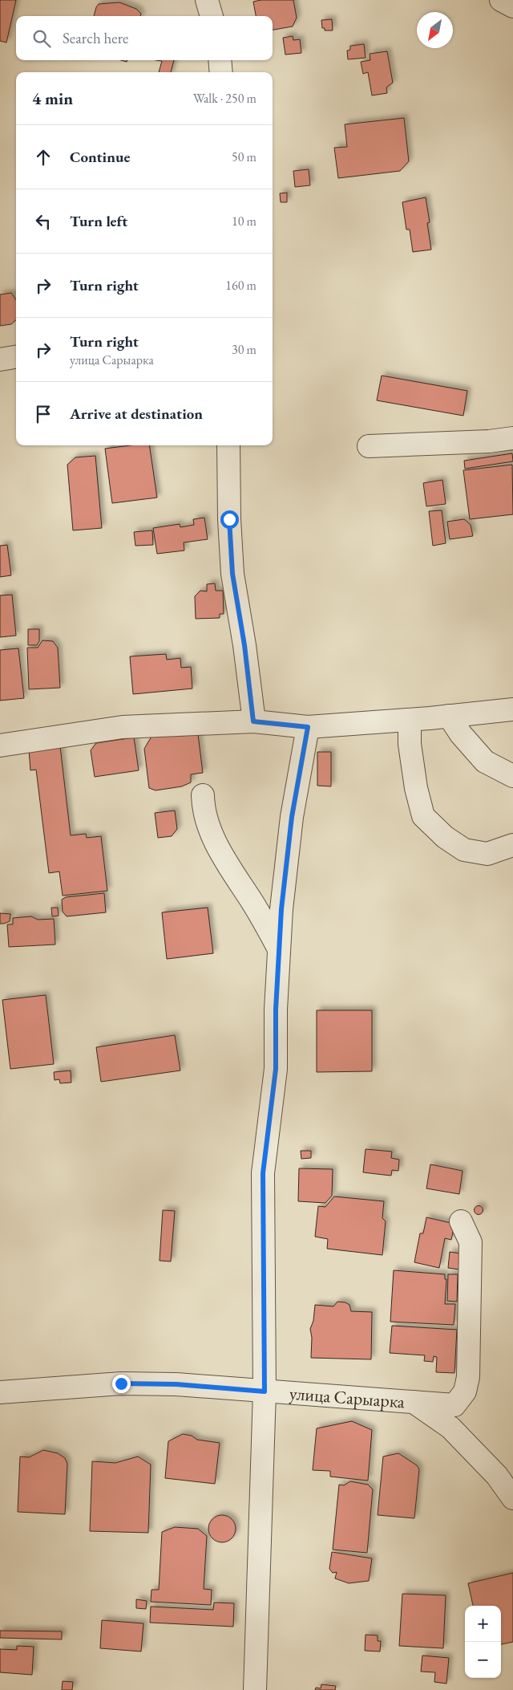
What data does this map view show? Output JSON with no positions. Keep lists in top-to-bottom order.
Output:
{
  "streets": {
    "street": ["улица Сарыарка"]
  },
  "north": "bottom left",
  "page": {
    "search": "Search here",
    "heading": ["4 min", "Walk · 250 m"],
    "list": [
      ["Continue", "50 m"],
      ["Turn left", "10 m"],
      ["Turn right", "160 m"],
      ["Turn right", "улица Сарыарка", "30 m"],
      "Arrive at destination"
    ],
    "map_buttons": ["+", "−"]
  }
}
